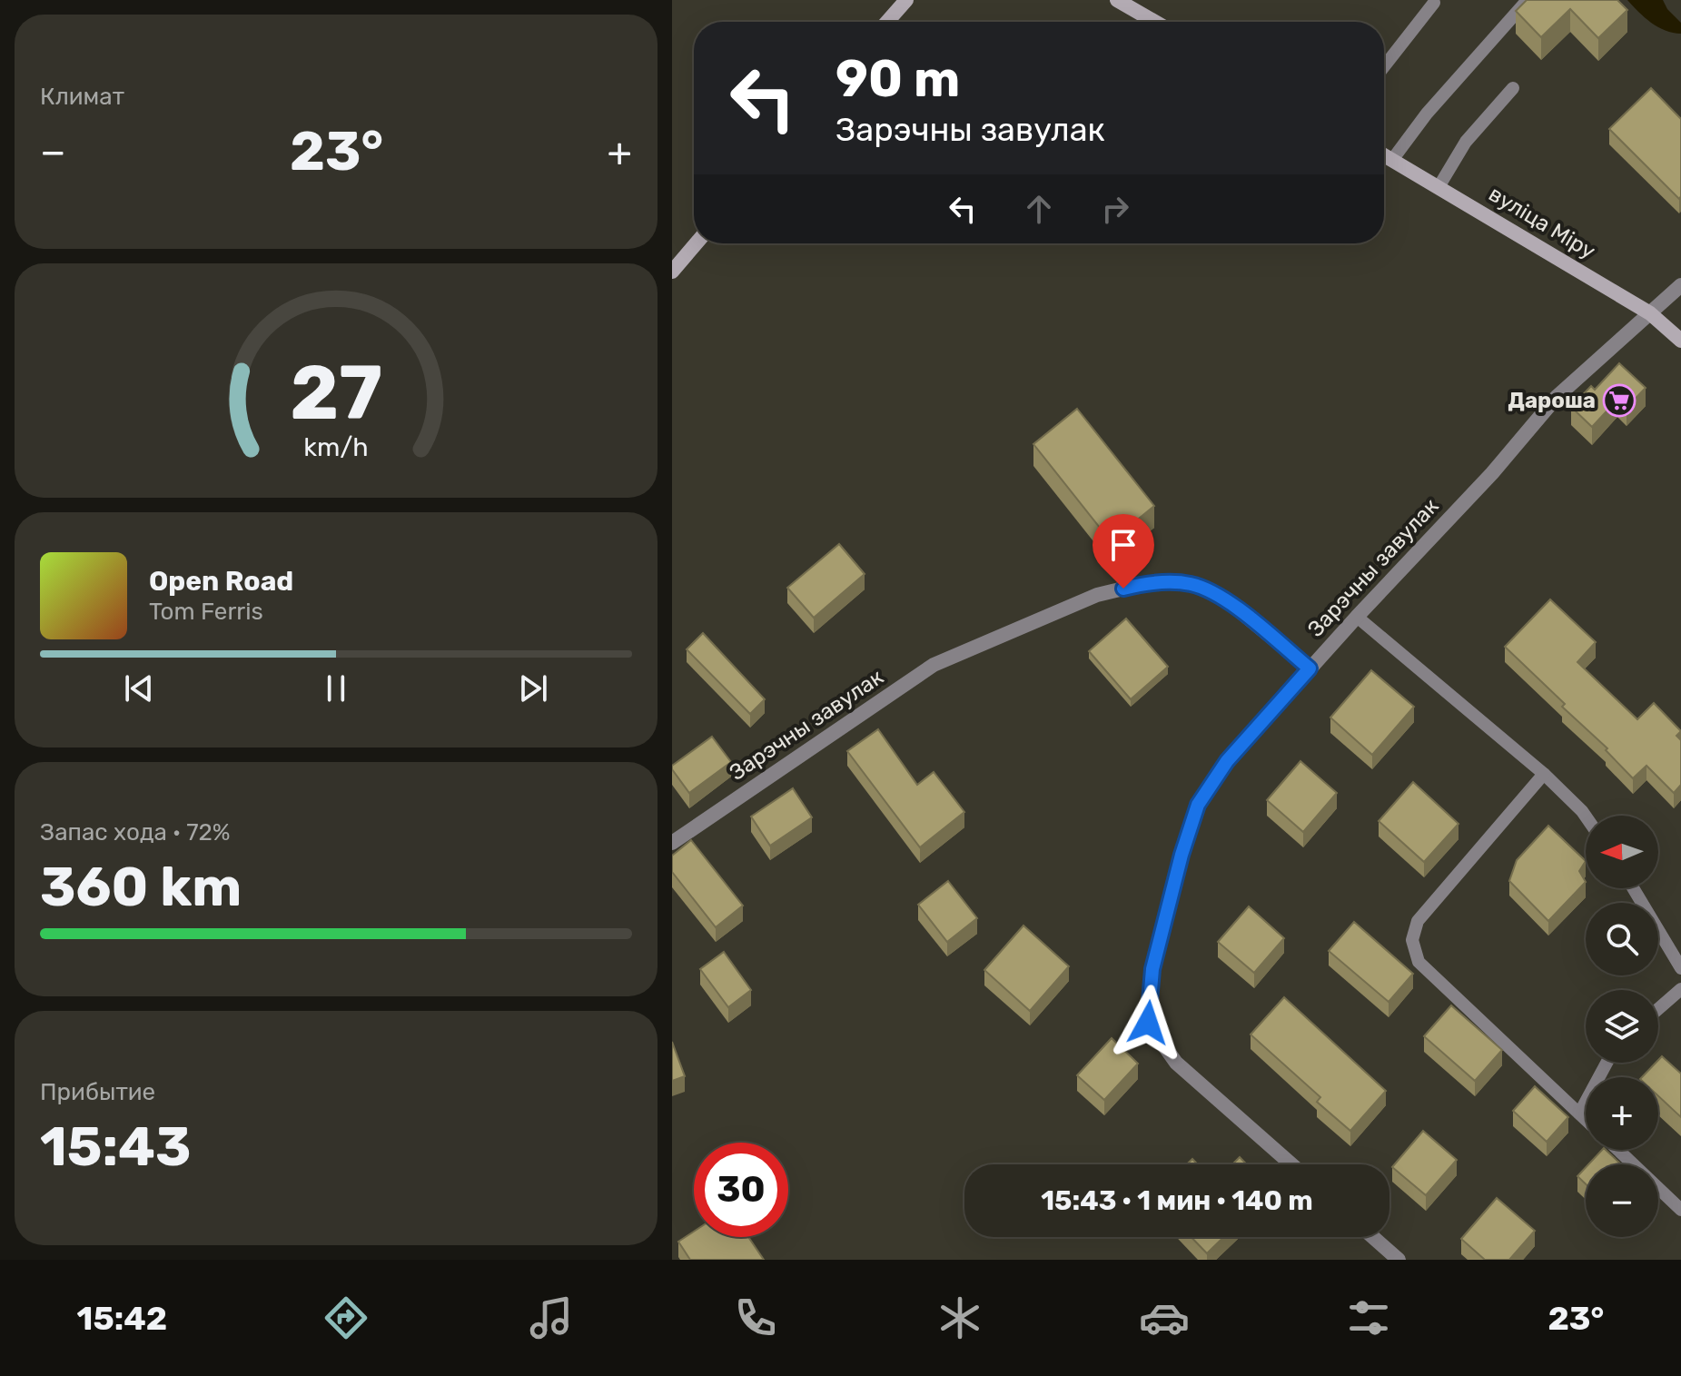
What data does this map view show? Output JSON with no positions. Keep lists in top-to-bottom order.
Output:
{
  "streets": {
    "street": ["вуліца Міру", "Зарэчны завулак"]
  },
  "crossings": [
    ["вуліца Міру", "Зарэчны завулак"]
  ],
  "places": {
    "supermarket": ["Дароша"]
  },
  "north": "left",
  "page": {
    "tile": [
      "Климат",
      ["Запас хода · 72%", "360 km"],
      ["Прибытие", "15:43"]
    ],
    "turn": ["90 m", "Зарэчны завулак"],
    "heat": ["−", "23°", "+"],
    "song": ["Open Road", "Tom Ferris"],
    "map_buttons": ["+", "−"],
    "limit": "30",
    "trip": "15:43 · 1 мин · 140 m",
    "tabs": ["15:42", "23°"],
    "gauge": ["27", "km/h"]
  }
}
